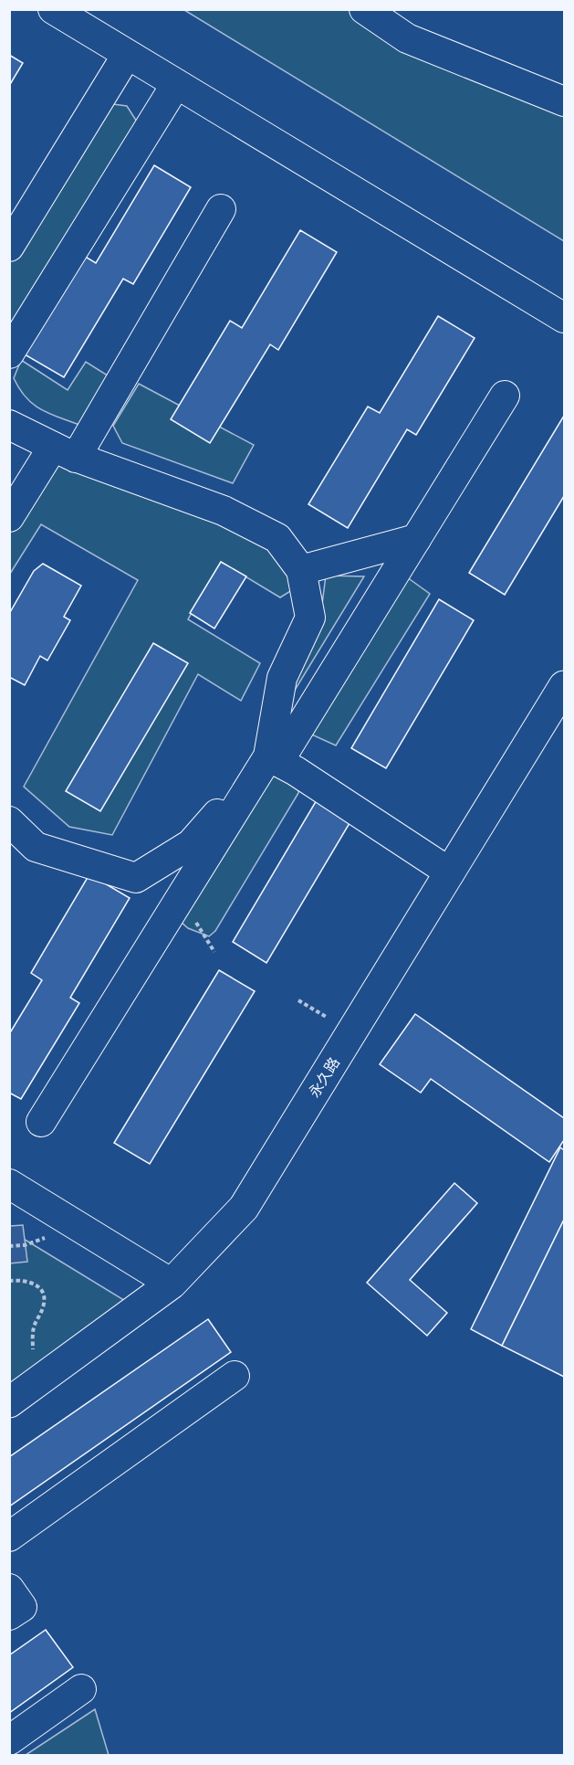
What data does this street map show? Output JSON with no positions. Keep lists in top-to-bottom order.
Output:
{
  "streets": {
    "main road": ["永久路"]
  }
}
